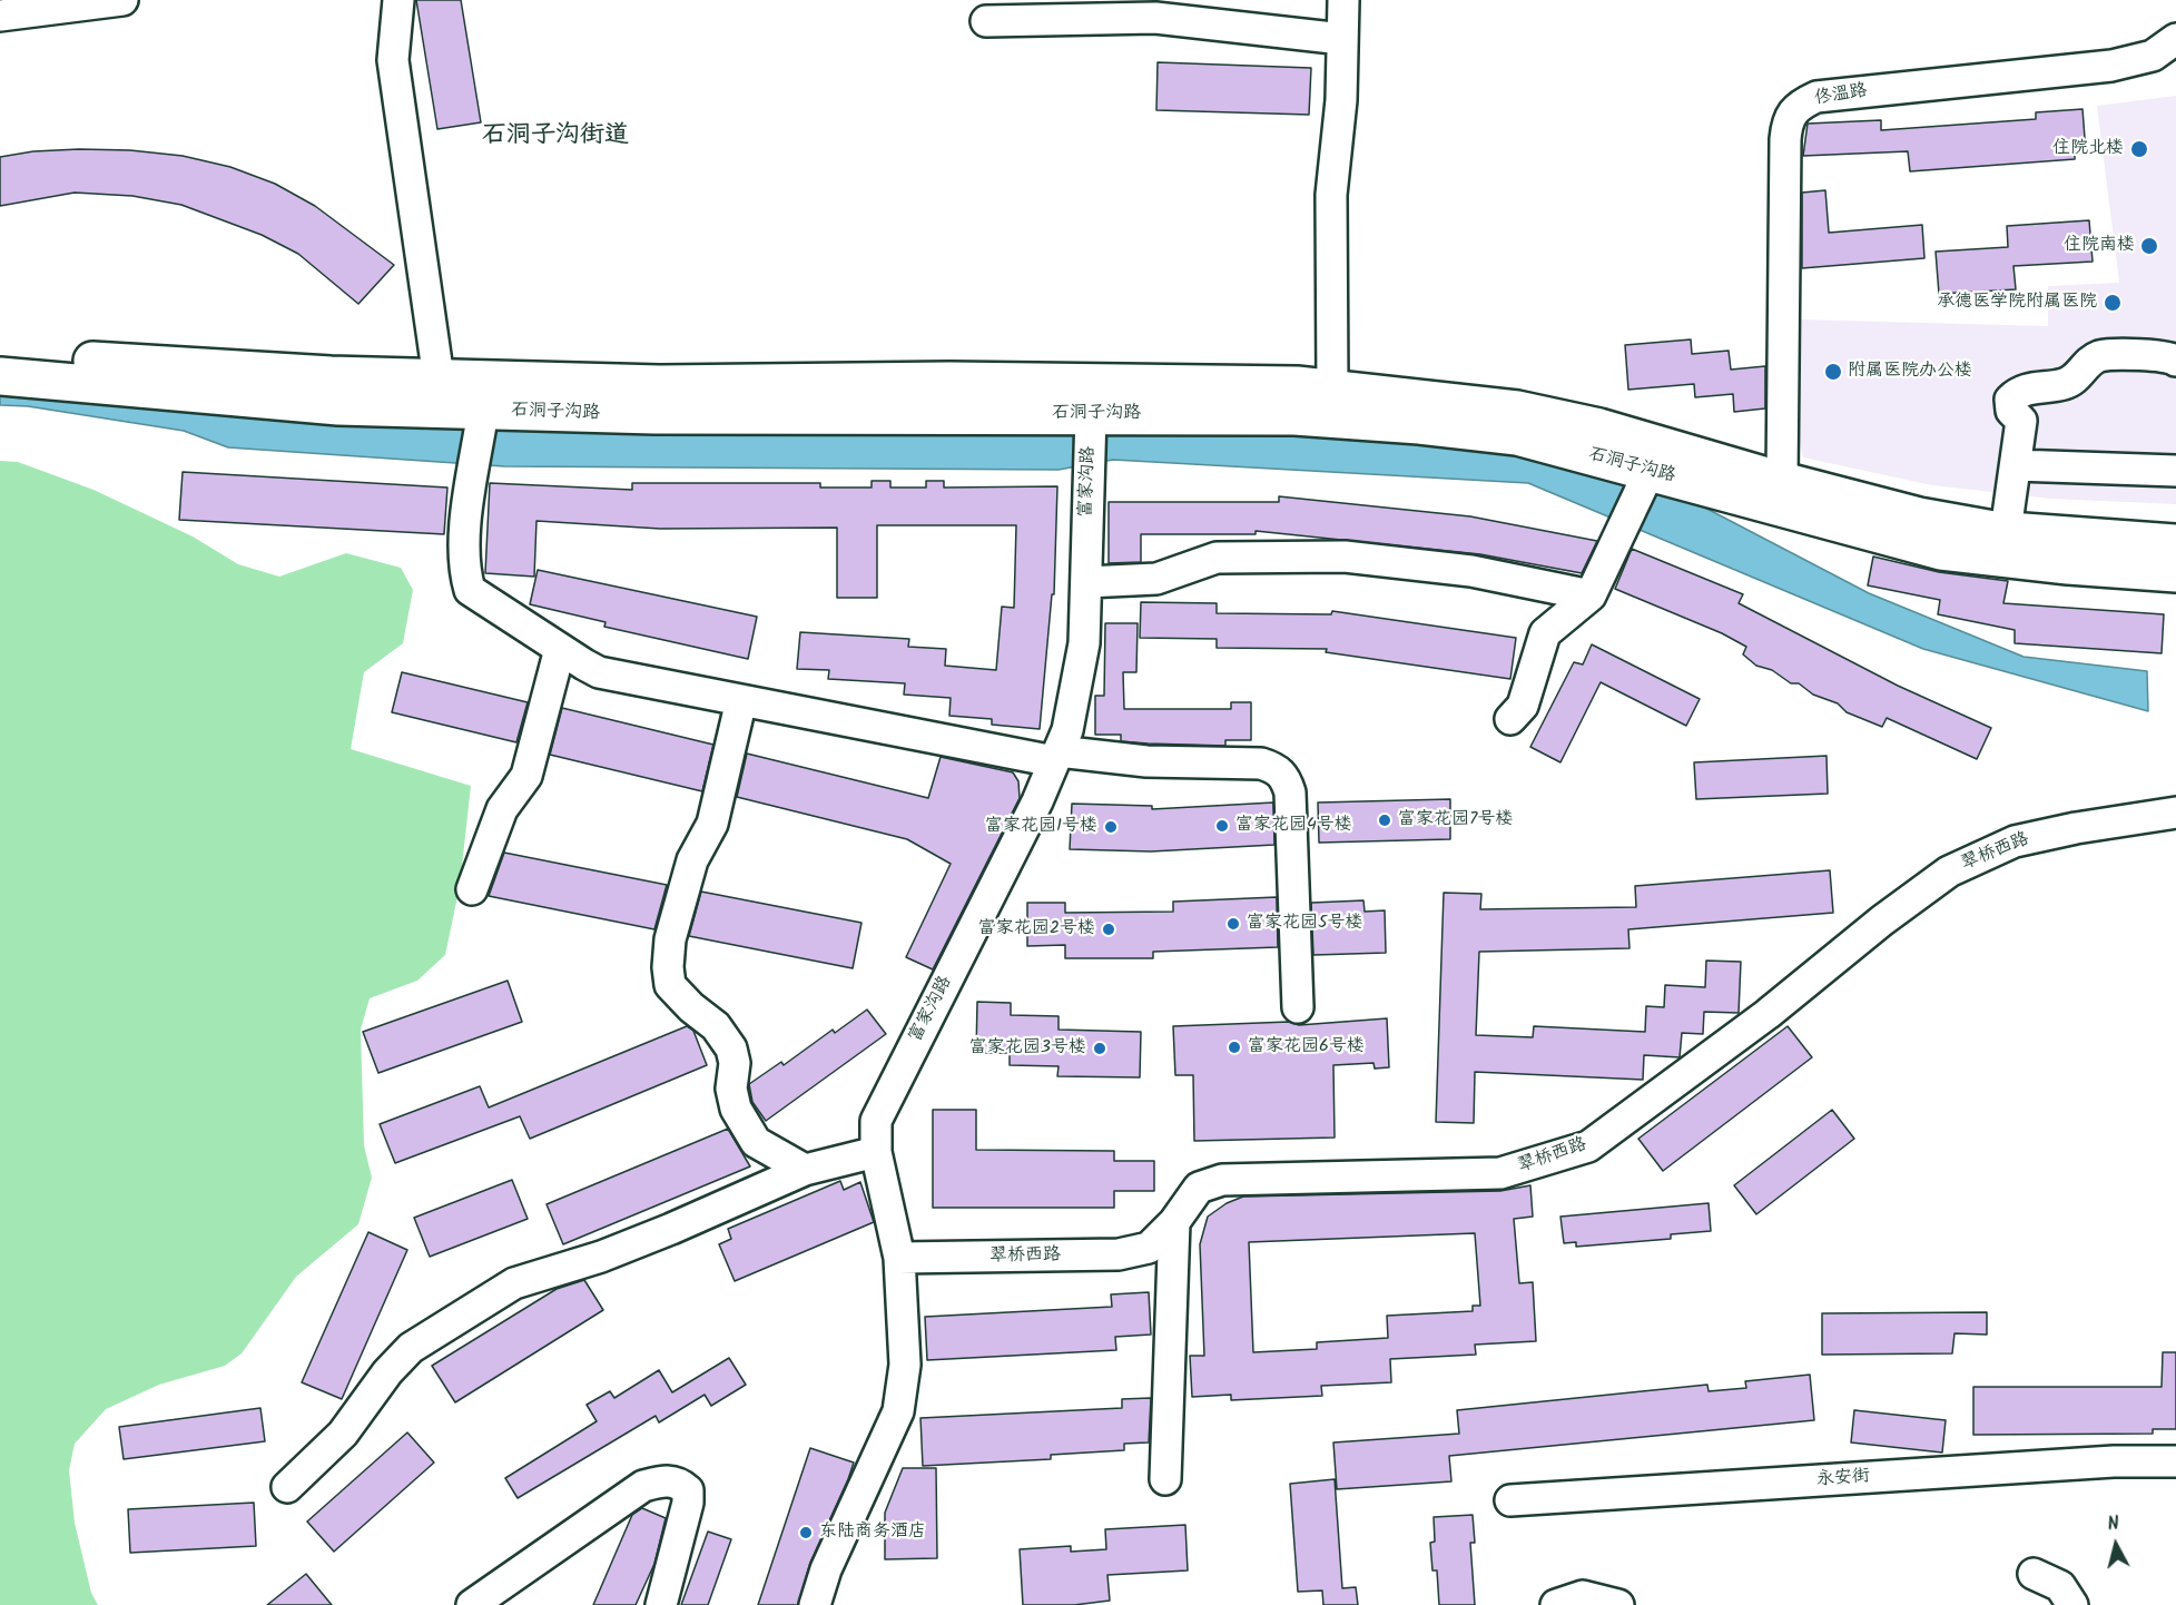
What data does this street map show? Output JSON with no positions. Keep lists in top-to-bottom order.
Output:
{
  "streets": {
    "main road": ["石洞子沟路"],
    "street": [
      "佟温路",
      "富家沟路",
      "翠桥西路",
      "永安街"
    ]
  },
  "crossings": [
    ["佟温路", "石洞子沟路"],
    ["石洞子沟路", "富家沟路"],
    ["富家沟路", "翠桥西路"]
  ],
  "districts": ["石洞子沟街道"],
  "places": [
    "住院北楼",
    "住院南楼",
    "承德医学院附属医院",
    "附属医院办公楼",
    "富家花园7号楼",
    "富家花园4号楼",
    "富家花园1号楼",
    "富家花园5号楼",
    "富家花园2号楼",
    "富家花园6号楼",
    "富家花园3号楼",
    "东陆商务酒店"
  ],
  "north": "top"
}
